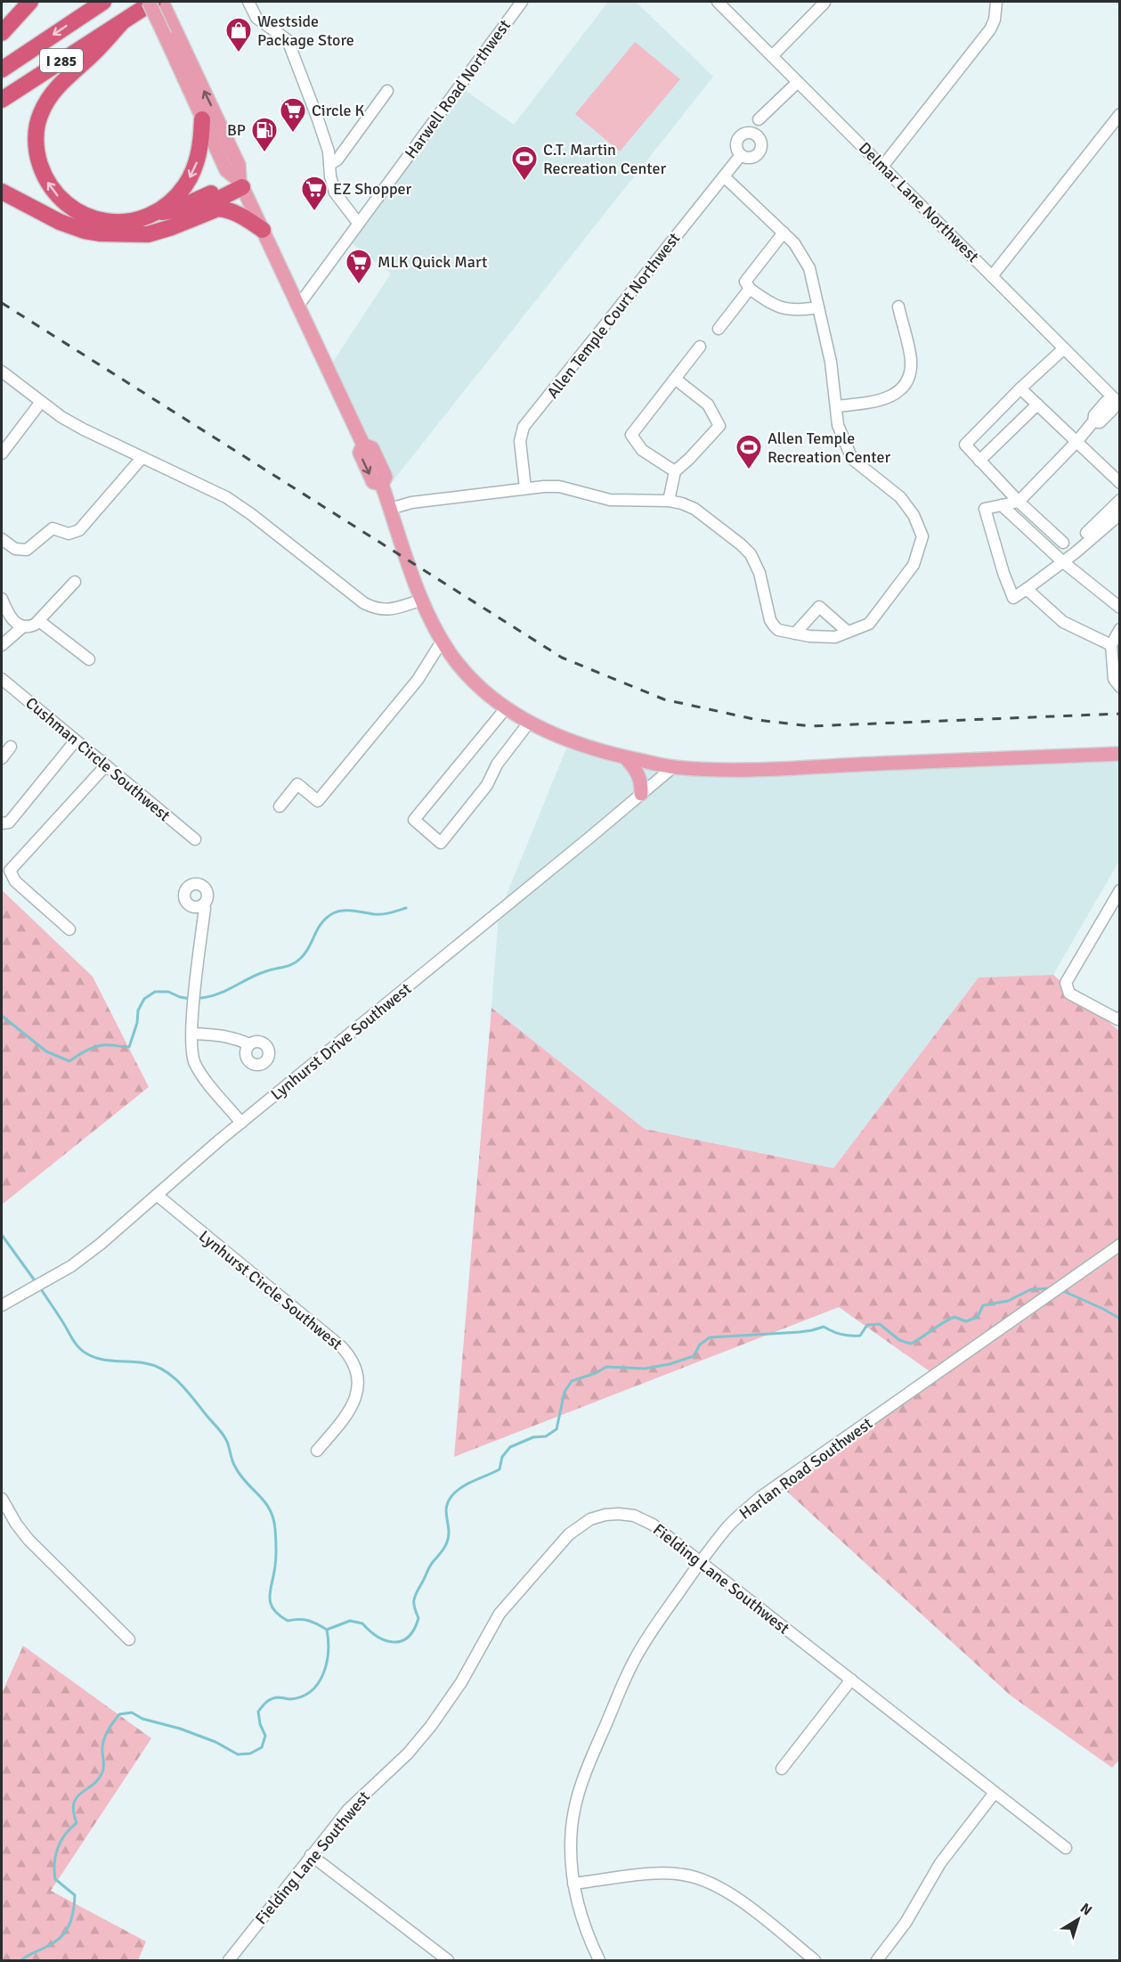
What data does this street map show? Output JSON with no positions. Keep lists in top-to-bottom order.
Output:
{
  "streets": {
    "highway": ["I 285"],
    "street": [
      "Harwell Road Northwest",
      "Delmar Lane Northwest",
      "Allen Temple Court Northwest",
      "Cushman Circle Southwest",
      "Lynhurst Drive Southwest",
      "Lynhurst Circle Southwest",
      "Harlan Road Southwest",
      "Fielding Lane Southwest"
    ]
  },
  "crossings": [
    ["Lynhurst Drive Southwest", "Lynhurst Circle Southwest"],
    ["Harlan Road Southwest", "Fielding Lane Southwest"]
  ],
  "places": {
    "shop": ["Westside Package Store"],
    "supermarket": ["Circle K", "EZ Shopper", "MLK Quick Mart"],
    "fuel station": ["BP"],
    "sports": ["C.T. Martin Recreation Center", "Allen Temple Recreation Center"]
  },
  "north": "top right"
}
